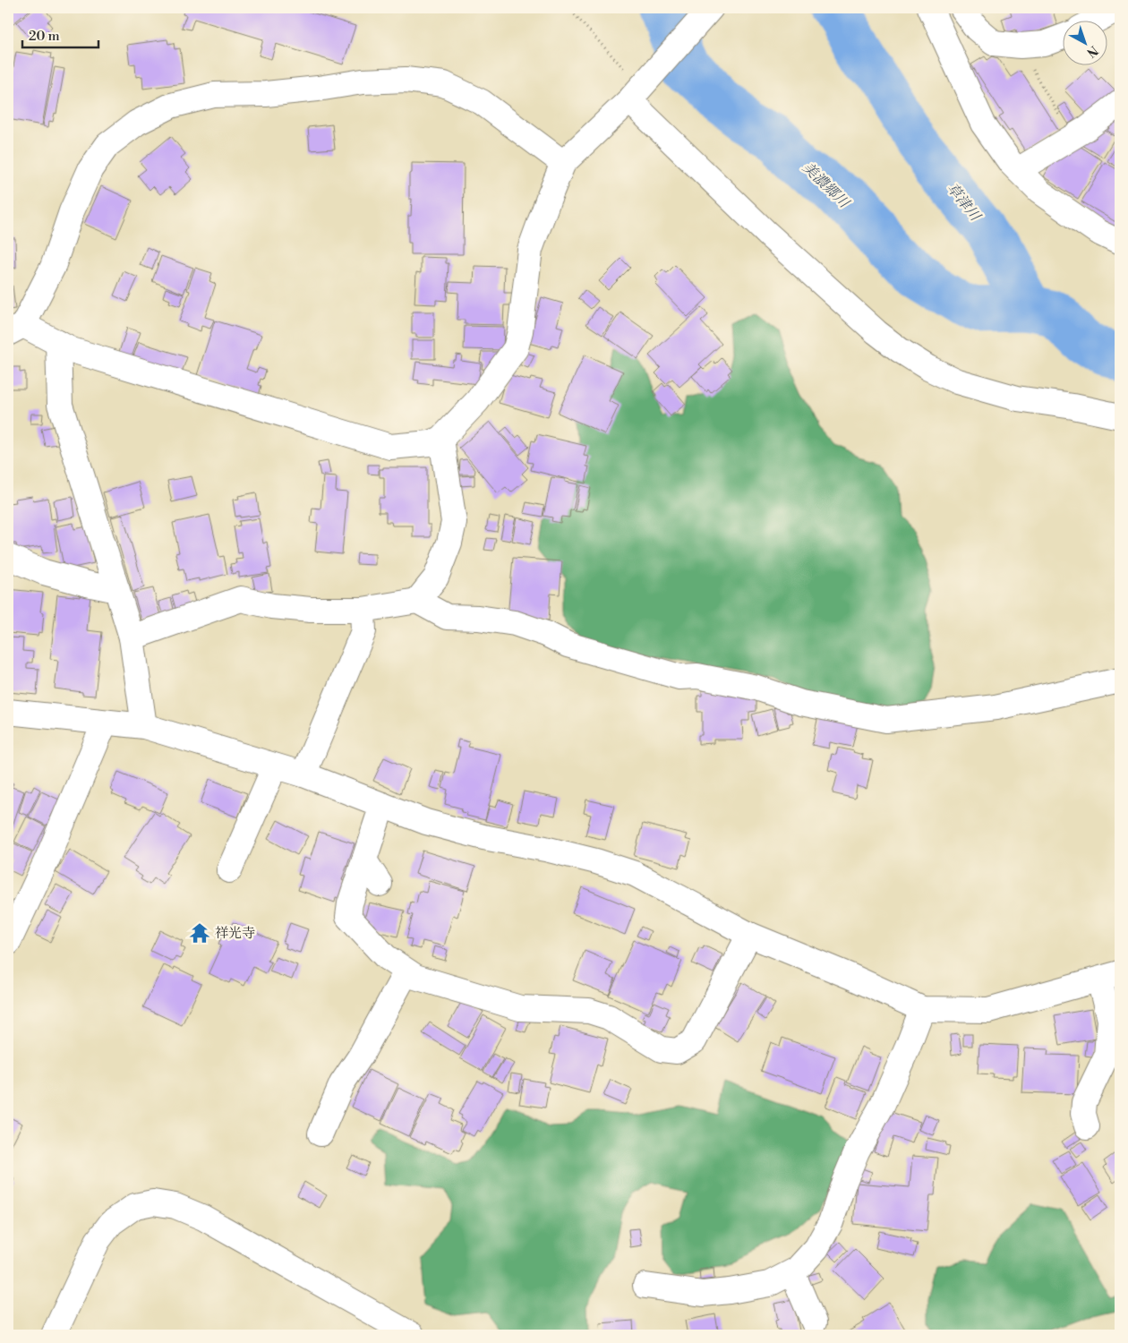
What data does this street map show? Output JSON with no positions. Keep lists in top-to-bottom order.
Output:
{
  "water": ["美濃郷川", "草津川"],
  "places": {
    "temple": ["祥光寺"]
  },
  "scale_bar": "20 m",
  "north": "bottom right"
}
